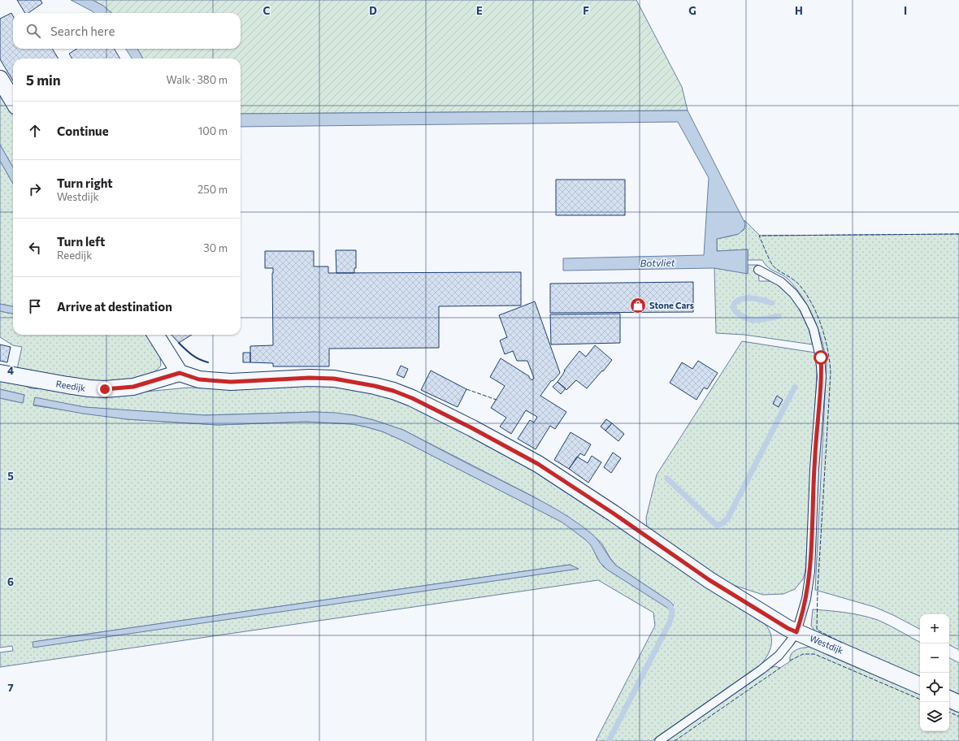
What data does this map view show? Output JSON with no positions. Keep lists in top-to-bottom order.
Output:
{
  "streets": {
    "street": ["Reedijk", "Westdijk"]
  },
  "crossings": [
    ["Reedijk", "Westdijk"]
  ],
  "water": ["Botvliet"],
  "places": {
    "shop": ["Stone Cars"]
  },
  "page": {
    "search": "Search here",
    "heading": ["5 min", "Walk · 380 m"],
    "list": [
      ["Continue", "100 m"],
      ["Turn right", "Westdijk", "250 m"],
      ["Turn left", "Reedijk", "30 m"],
      "Arrive at destination"
    ],
    "map_buttons": ["+", "−"]
  },
  "grid": {
    "columns": [
      "C",
      "D",
      "E",
      "F",
      "G",
      "H",
      "I"
    ],
    "rows": [
      "4",
      "5",
      "6",
      "7"
    ]
  }
}
